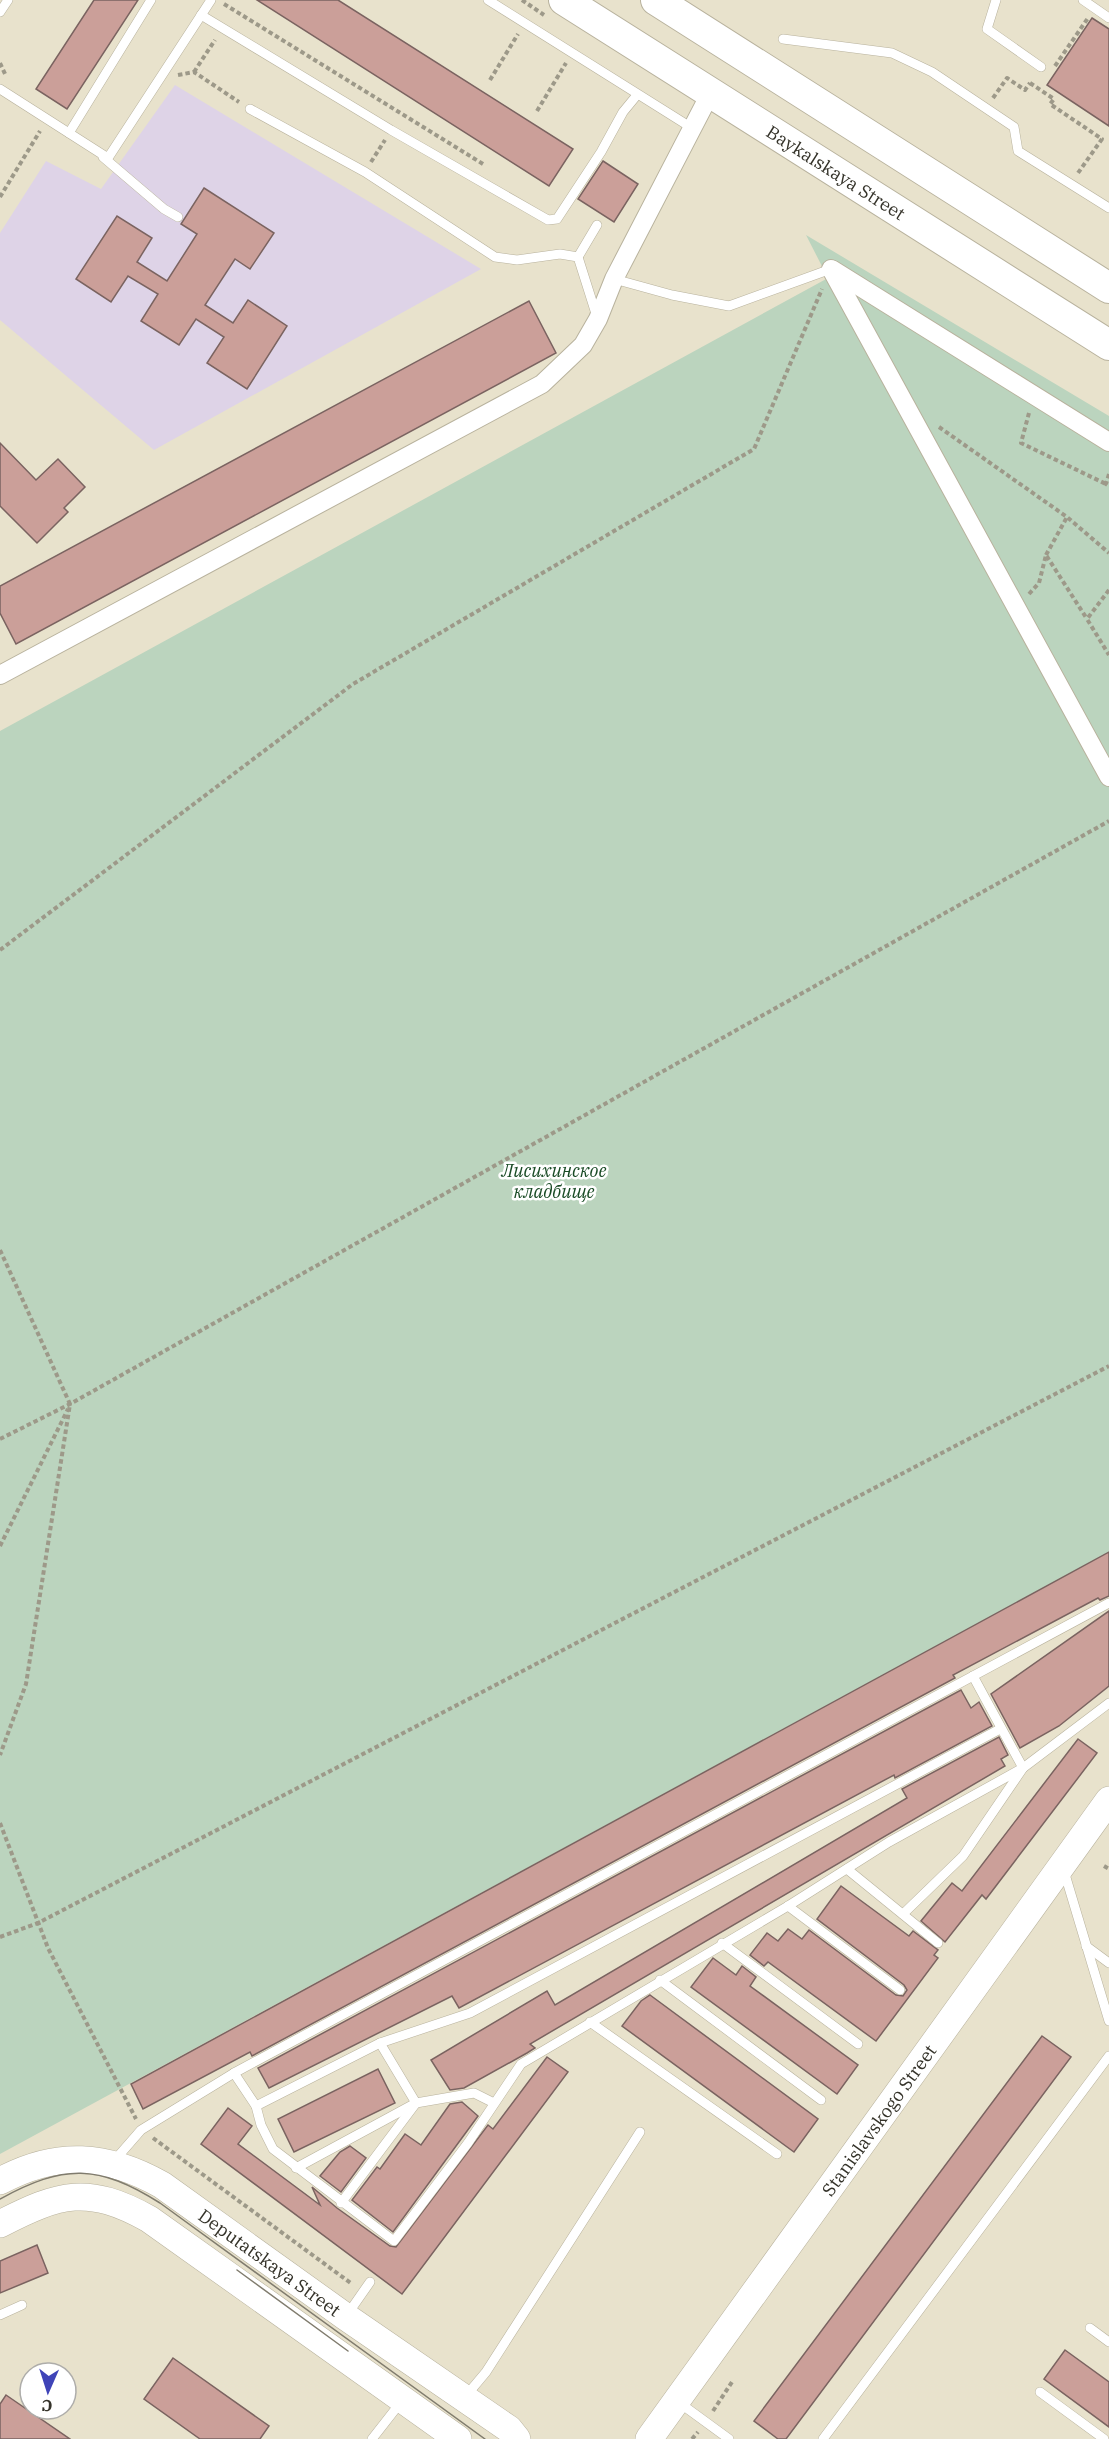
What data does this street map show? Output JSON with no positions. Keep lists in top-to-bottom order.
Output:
{
  "streets": {
    "main road": ["Baykalskaya Street", "Stanislavskogo Street", "Deputatskaya Street"]
  },
  "parks": ["Лисихинское кладбище"],
  "north": "bottom"
}
